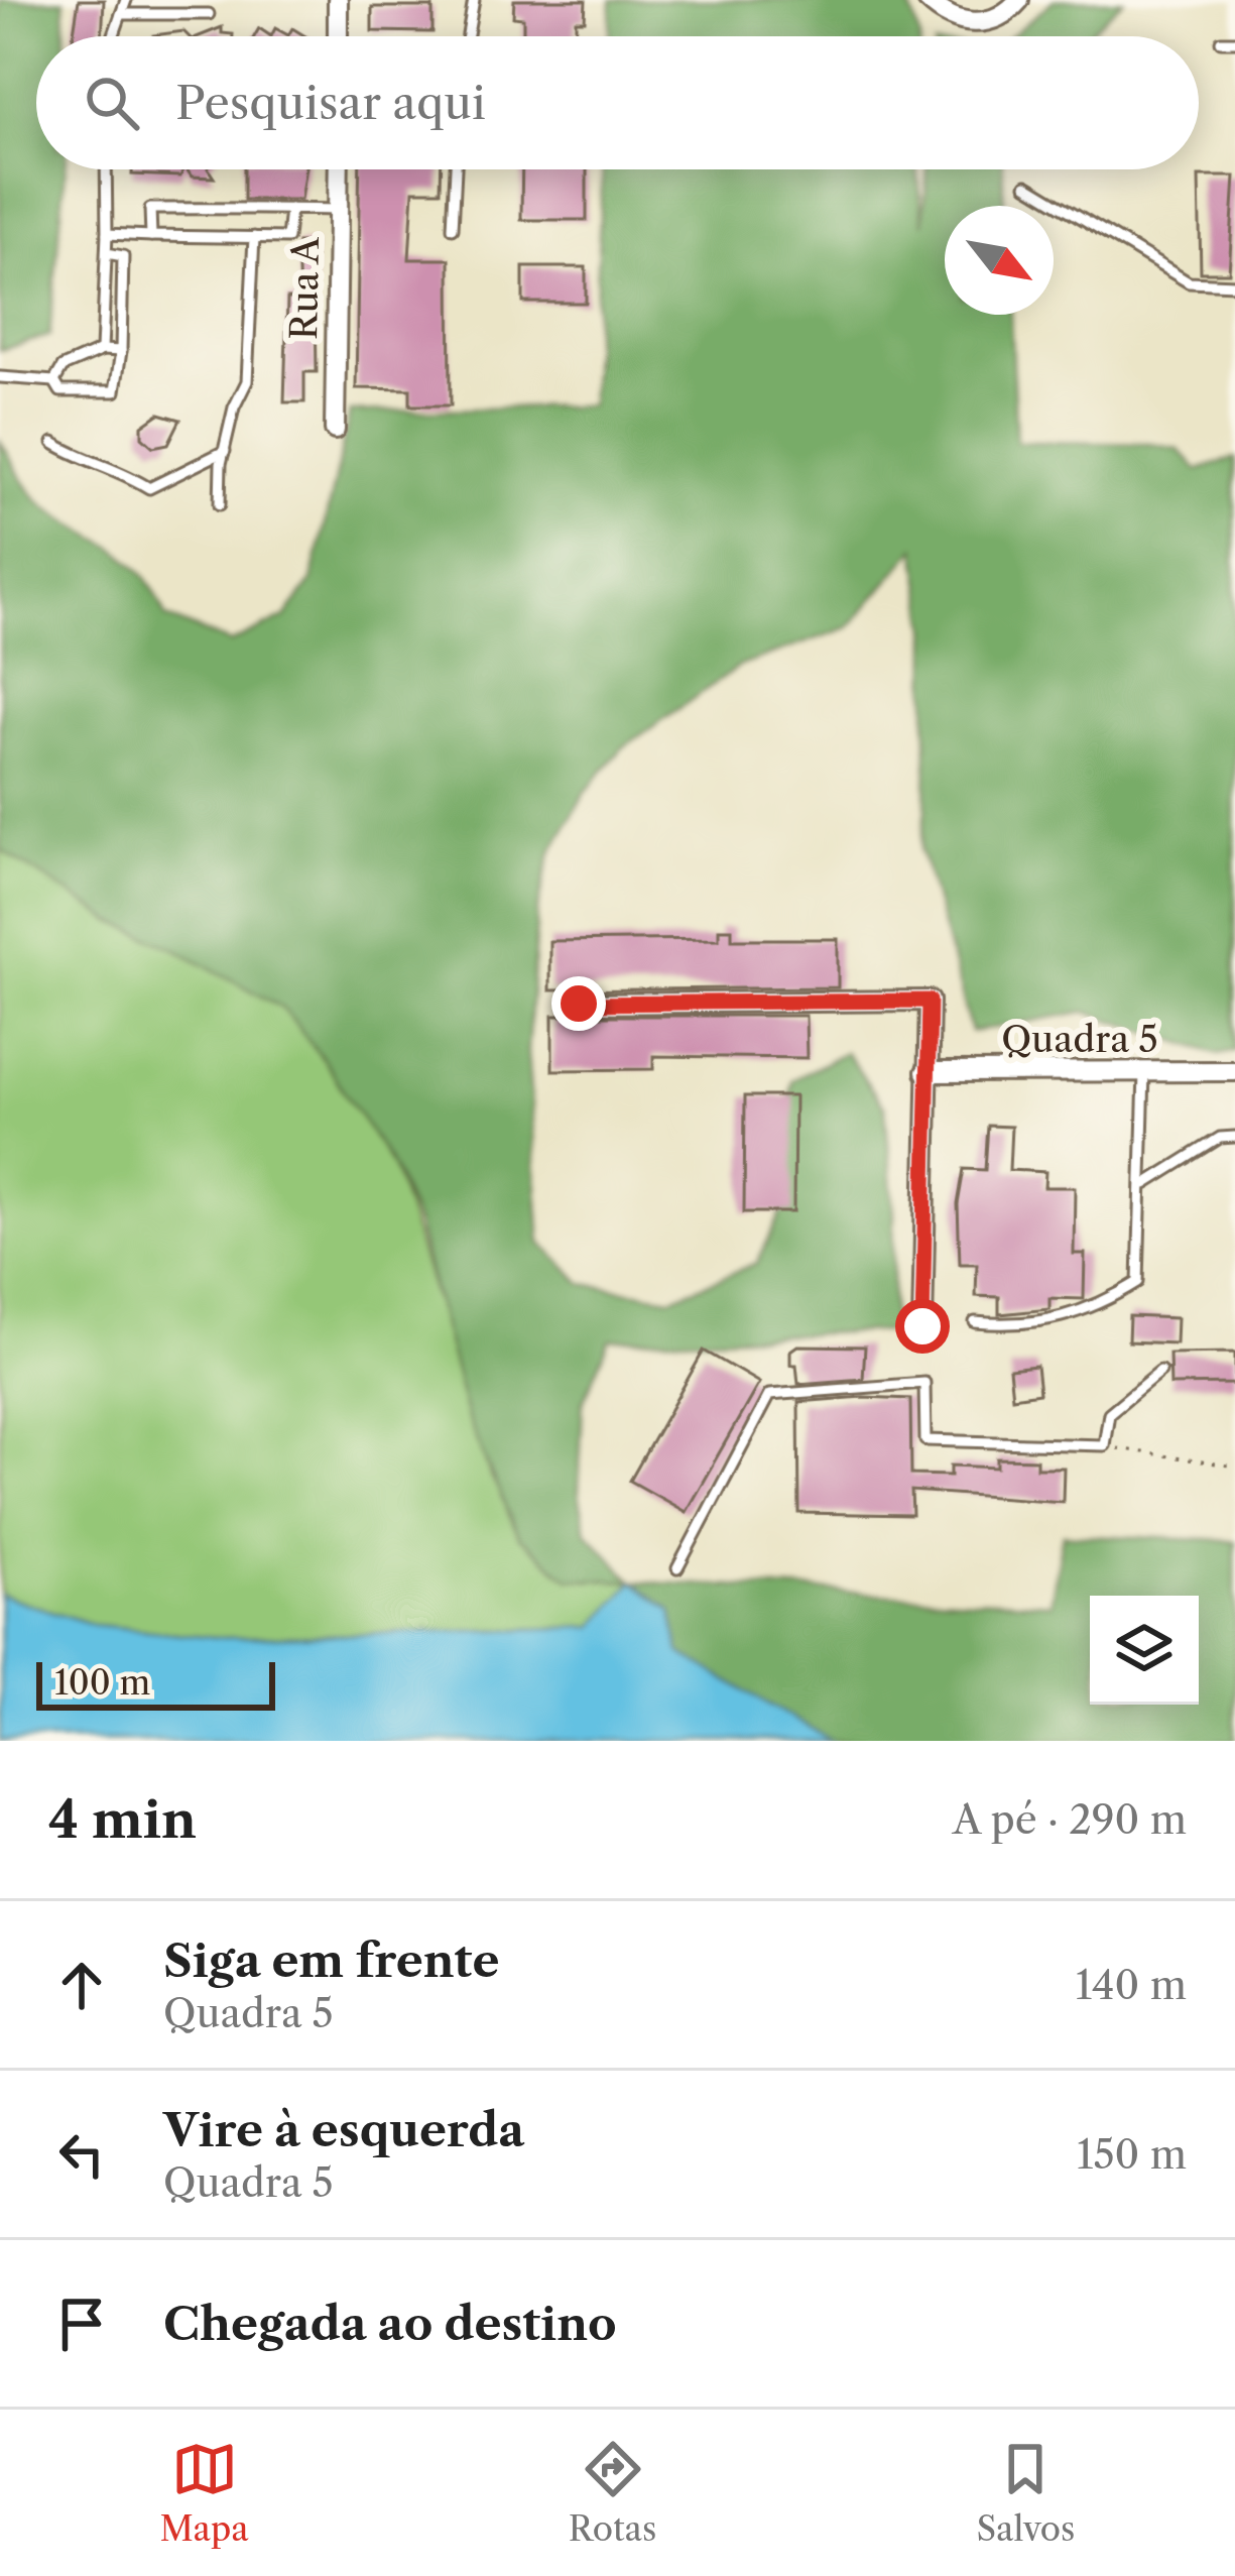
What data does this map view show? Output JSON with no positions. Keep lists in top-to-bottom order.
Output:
{
  "streets": {
    "street": ["Rua A", "Quadra 5"]
  },
  "scale_bar": "100 m",
  "north": "bottom right",
  "page": {
    "search": "Pesquisar aqui",
    "scale": "100 m",
    "heading": ["4 min", "A pé · 290 m"],
    "list": [
      ["Siga em frente", "Quadra 5", "140 m"],
      ["Vire à esquerda", "Quadra 5", "150 m"],
      "Chegada ao destino"
    ],
    "nav": ["Mapa", "Rotas", "Salvos"]
  }
}
